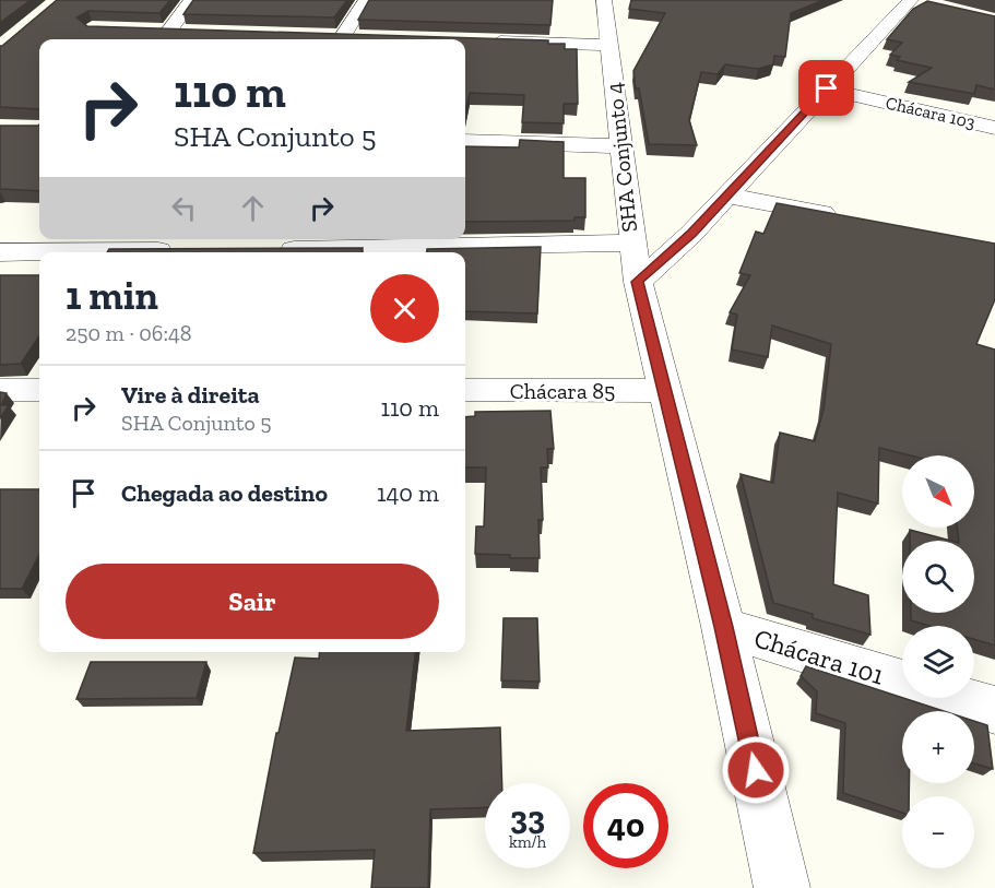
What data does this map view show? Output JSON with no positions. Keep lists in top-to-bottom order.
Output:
{
  "streets": {
    "street": [
      "Chácara 103",
      "SHA Conjunto 4",
      "Chácara 85",
      "Chácara 101"
    ]
  },
  "crossings": [
    ["SHA Conjunto 4", "Chácara 85"],
    ["SHA Conjunto 4", "Chácara 101"]
  ],
  "north": "bottom right",
  "page": {
    "turn": ["110 m", "SHA Conjunto 5"],
    "heading": ["1 min", "250 m · 06:48"],
    "list": [
      {
        "name": "Vire à direita",
        "note": "SHA Conjunto 5",
        "value": "110 m"
      },
      {
        "name": "Chegada ao destino",
        "value": "140 m"
      }
    ],
    "map_buttons": ["+", "−"],
    "buttons": "Sair",
    "speed": "33 km/h",
    "limit": "40"
  }
}
